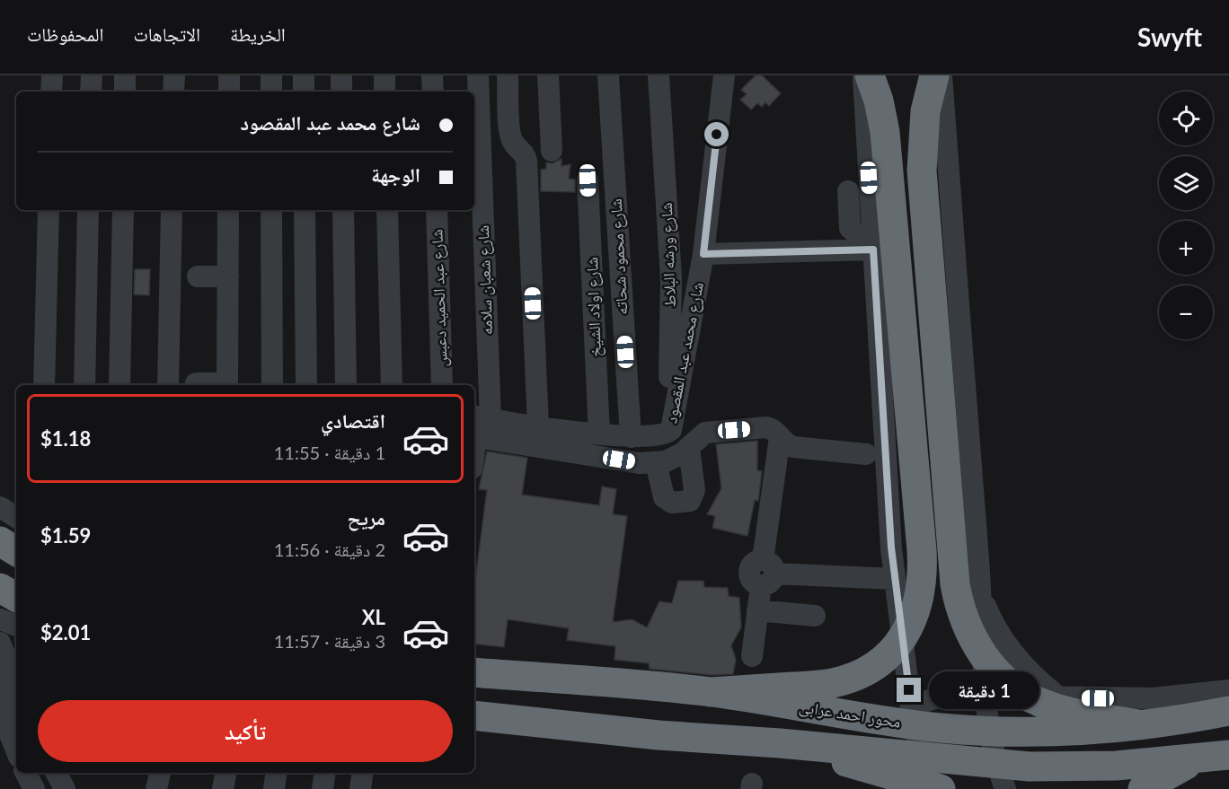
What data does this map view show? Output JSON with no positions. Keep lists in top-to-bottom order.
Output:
{
  "streets": {
    "highway": ["محور احمد عرابى"],
    "street": [
      "شارع ورشه البلاط",
      "شارع محمود شحاته",
      "شارع شعبان سلامه",
      "شارع عبد الحميد دعبس",
      "شارع اولاد الشيخ",
      "شارع محمد عبد المقصود"
    ]
  },
  "crossings": [
    ["شارع ورشه البلاط", "شارع محمد عبد المقصود"],
    ["شارع محمود شحاته", "شارع محمد عبد المقصود"],
    ["شارع شعبان سلامه", "شارع محمد عبد المقصود"],
    ["شارع اولاد الشيخ", "شارع محمد عبد المقصود"]
  ],
  "page": {
    "header": "Swyft",
    "nav": ["الخريطة", "الاتجاهات", "المحفوظات"],
    "map_buttons": ["+", "−"],
    "banner": ["شارع محمد عبد المقصود", "الوجهة"],
    "list": [
      {
        "name": "اقتصادي",
        "note": "1 دقيقة · 11:55",
        "value": "$1.18"
      },
      {
        "name": "مريح",
        "note": "2 دقيقة · 11:56",
        "value": "$1.59"
      },
      {
        "name": "XL",
        "note": "3 دقيقة · 11:57",
        "value": "$2.01"
      }
    ],
    "bubble": "1 دقيقة",
    "buttons": "تأكيد"
  }
}
